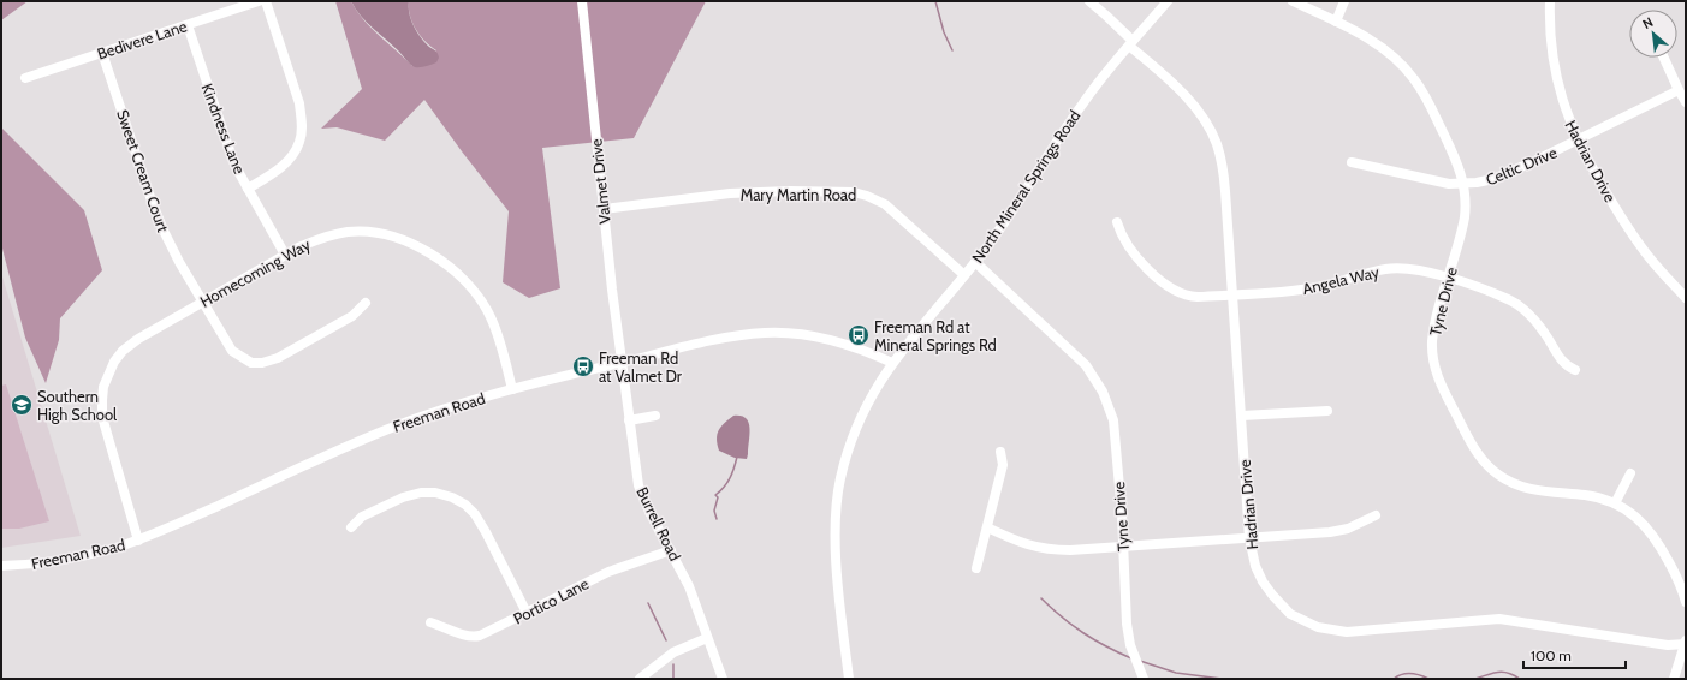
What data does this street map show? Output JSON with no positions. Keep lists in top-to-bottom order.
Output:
{
  "streets": {
    "street": [
      "Bedivere Lane",
      "Kindness Lane",
      "Hadrian Drive",
      "Celtic Drive",
      "Sweet Cream Court",
      "Valmet Drive",
      "North Mineral Springs Road",
      "Mary Martin Road",
      "Homecoming Way",
      "Angela Way",
      "Tyne Drive",
      "Freeman Road",
      "Burrell Road",
      "Portico Lane"
    ]
  },
  "crossings": [
    ["Bedivere Lane", "Kindness Lane"],
    ["Bedivere Lane", "Sweet Cream Court"],
    ["Kindness Lane", "Homecoming Way"],
    ["Hadrian Drive", "Celtic Drive"],
    ["Hadrian Drive", "North Mineral Springs Road"],
    ["Hadrian Drive", "Angela Way"],
    ["Celtic Drive", "Tyne Drive"],
    ["Sweet Cream Court", "Homecoming Way"],
    ["Valmet Drive", "Mary Martin Road"],
    ["Valmet Drive", "Freeman Road"],
    ["Valmet Drive", "Burrell Road"],
    ["North Mineral Springs Road", "Mary Martin Road"],
    ["North Mineral Springs Road", "Tyne Drive"],
    ["North Mineral Springs Road", "Freeman Road"],
    ["Homecoming Way", "Freeman Road"],
    ["Angela Way", "Tyne Drive"],
    ["Freeman Road", "Burrell Road"],
    ["Burrell Road", "Portico Lane"]
  ],
  "places": {
    "bus stop": ["Freeman Rd at Mineral Springs Rd", "Freeman Rd at Valmet Dr"],
    "school or university": ["Southern High School"]
  },
  "scale_bar": "100 m",
  "north": "top left"
}
